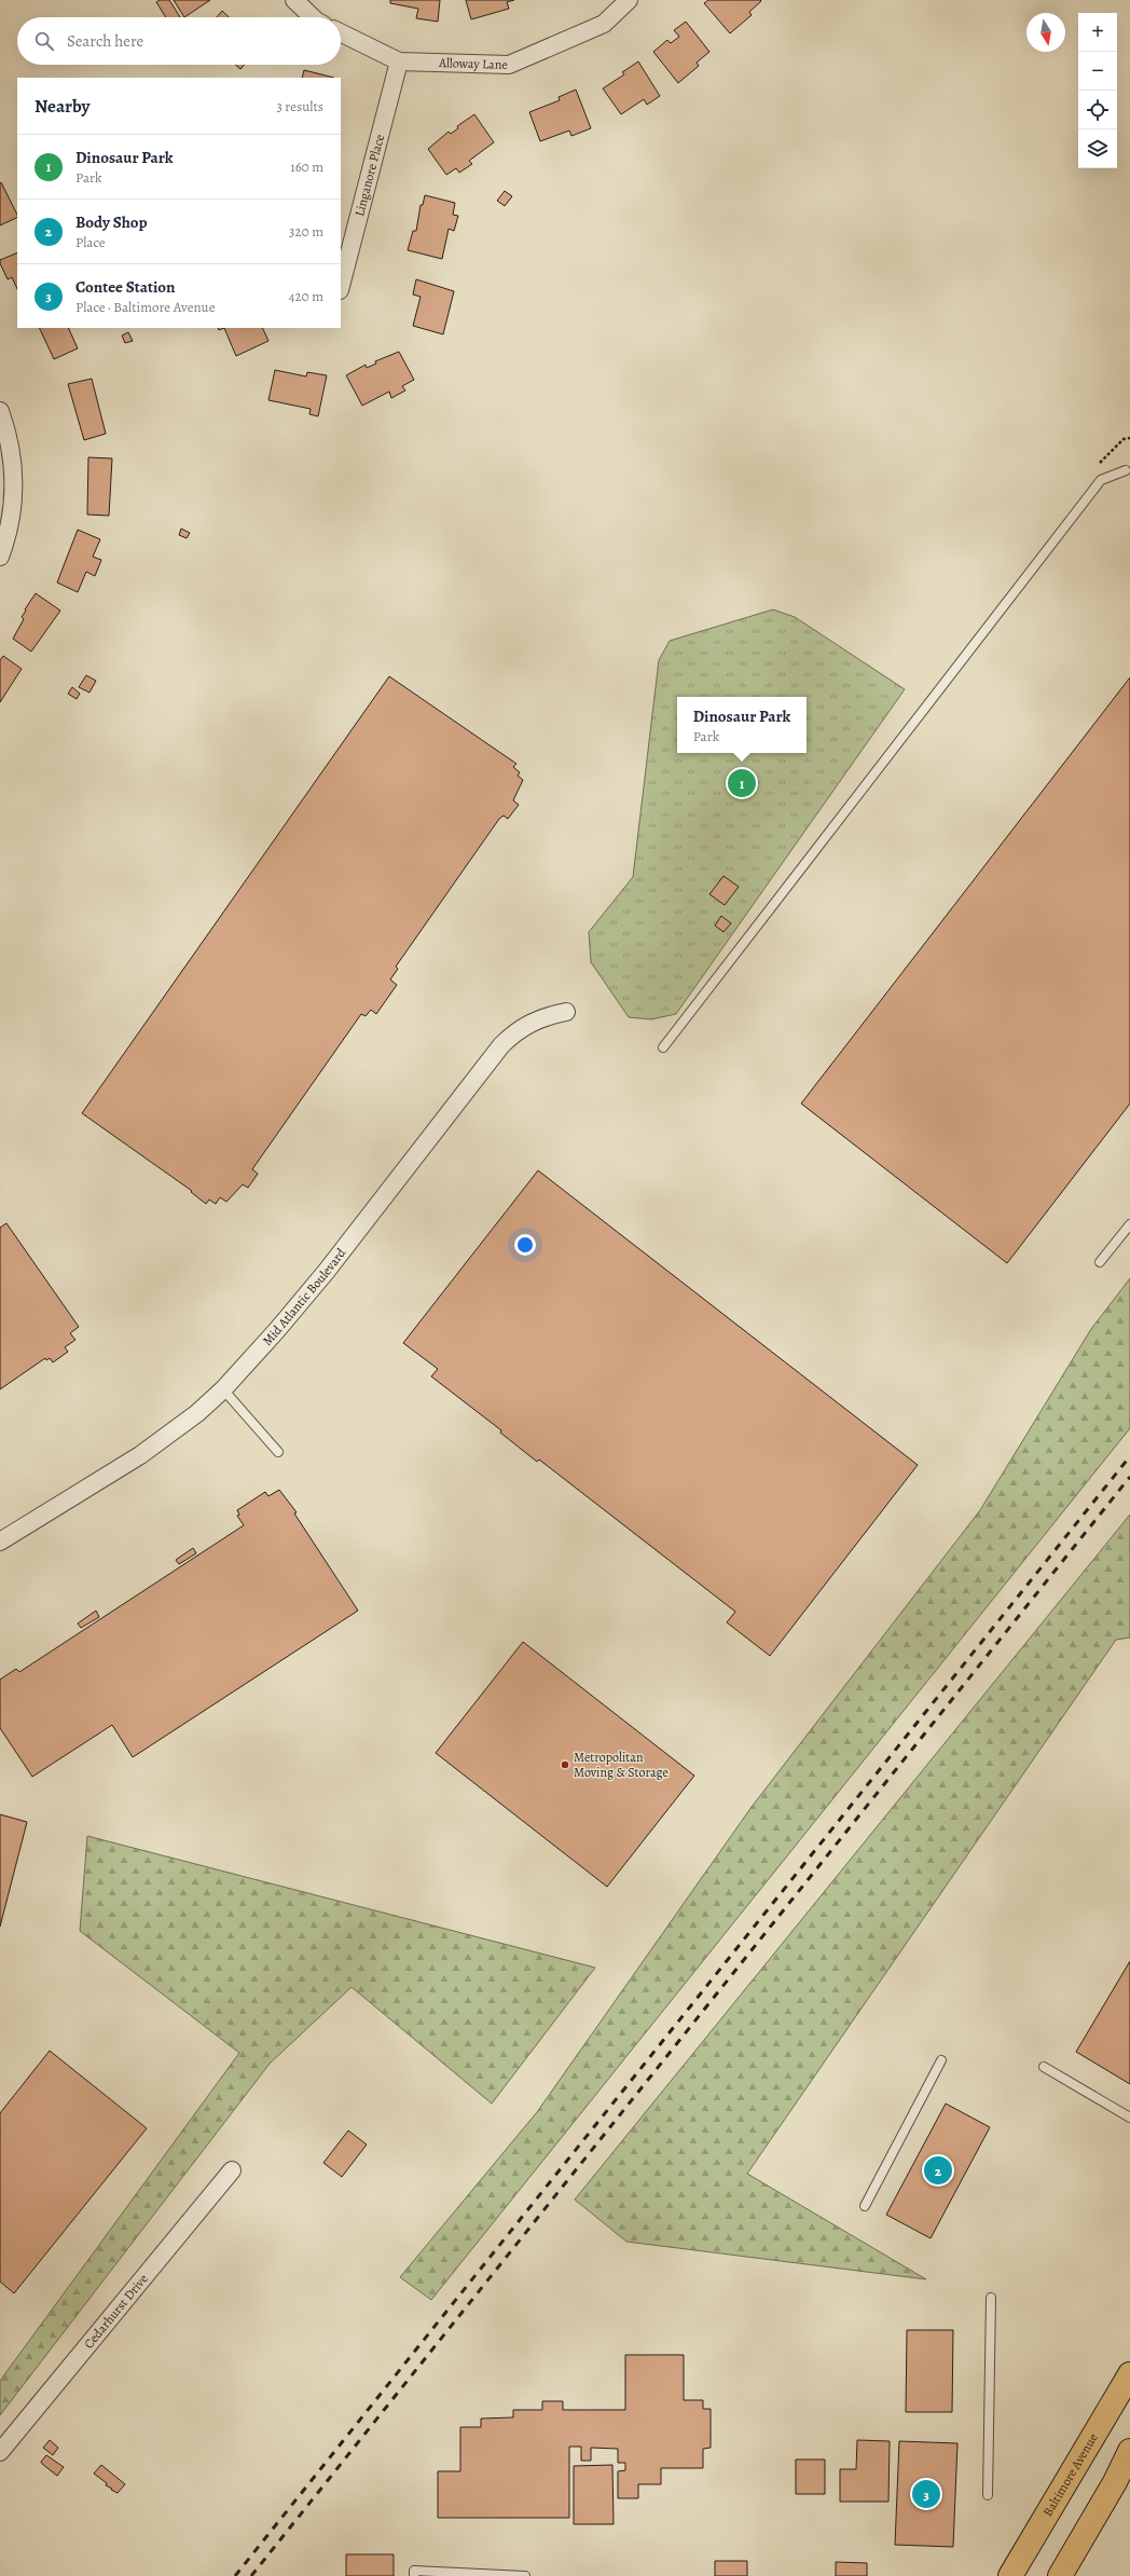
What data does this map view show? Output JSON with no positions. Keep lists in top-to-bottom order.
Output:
{
  "streets": {
    "main road": ["Baltimore Avenue"],
    "street": [
      "Alloway Lane",
      "Linganore Place",
      "Mid Atlantic Boulevard",
      "Cedarhurst Drive"
    ]
  },
  "crossings": [
    ["Alloway Lane", "Linganore Place"]
  ],
  "places": ["Metropolitan Moving & Storage"],
  "north": "bottom",
  "page": {
    "map_buttons": ["+", "−"],
    "search": "Search here",
    "heading": ["Nearby", "3 results"],
    "list": [
      {
        "mark": "1",
        "name": "Dinosaur Park",
        "note": "Park",
        "value": "160 m"
      },
      {
        "mark": "2",
        "name": "Body Shop",
        "note": "Place",
        "value": "320 m"
      },
      {
        "mark": "3",
        "name": "Contee Station",
        "note": "Place · Baltimore Avenue",
        "value": "420 m"
      }
    ],
    "popup": ["Dinosaur Park", "Park"],
    "pins": ["1", "2", "3"]
  }
}
